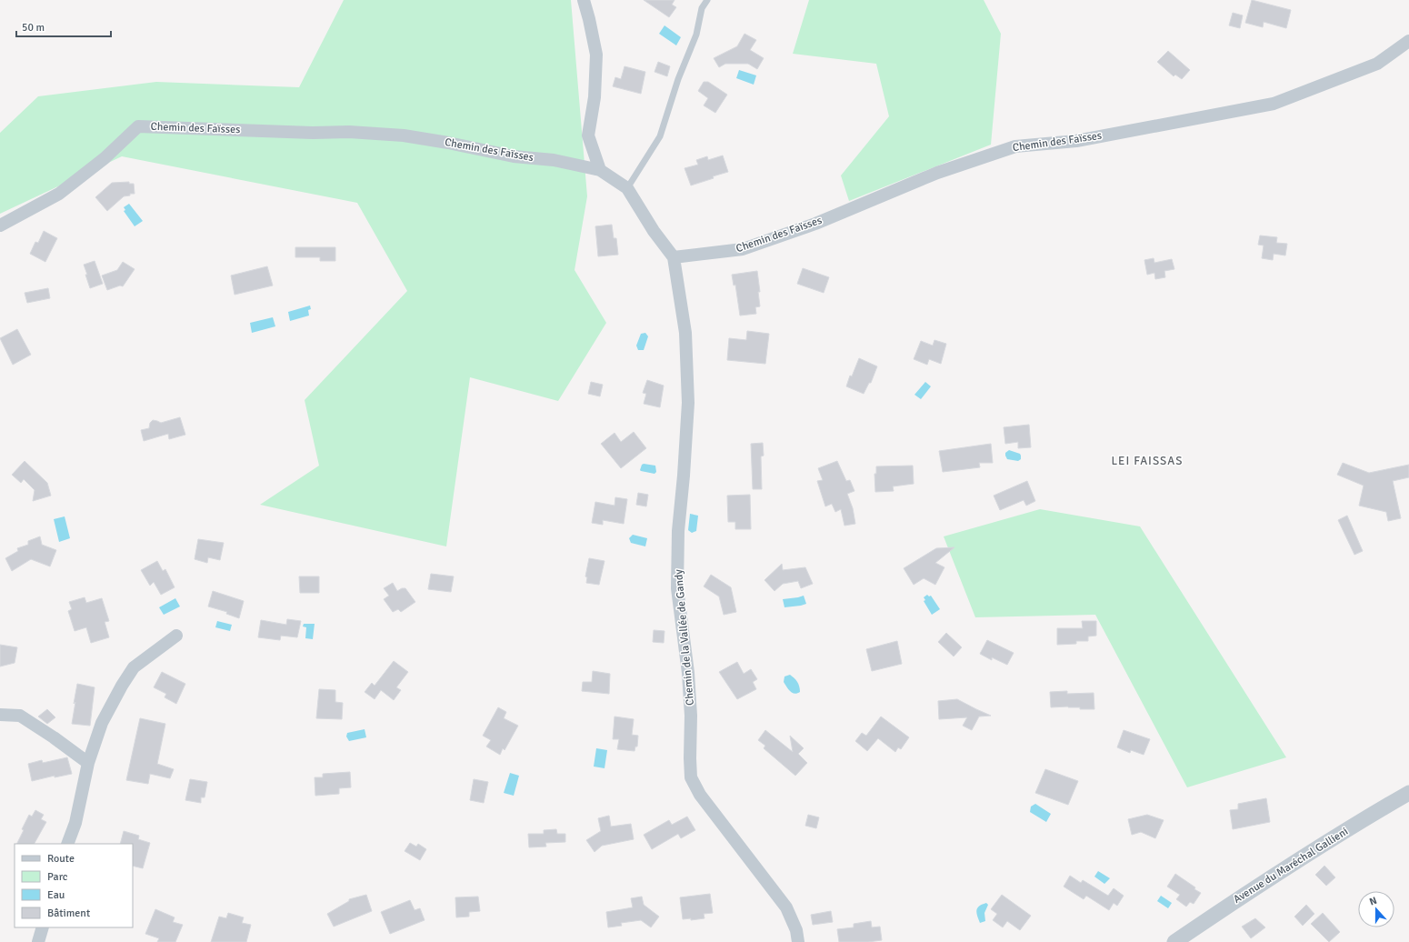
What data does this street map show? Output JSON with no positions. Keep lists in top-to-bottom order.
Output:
{
  "streets": {
    "street": ["Chemin des Faïsses", "Chemin de la Vallée de Gandy", "Avenue du Maréchal Gallieni"]
  },
  "crossings": [
    ["Chemin des Faïsses", "Chemin de la Vallée de Gandy"]
  ],
  "districts": ["LEI FAISSAS"],
  "legend": [
    "Route",
    "Parc",
    "Eau",
    "Bâtiment"
  ],
  "scale_bar": "50 m",
  "north": "top"
}
